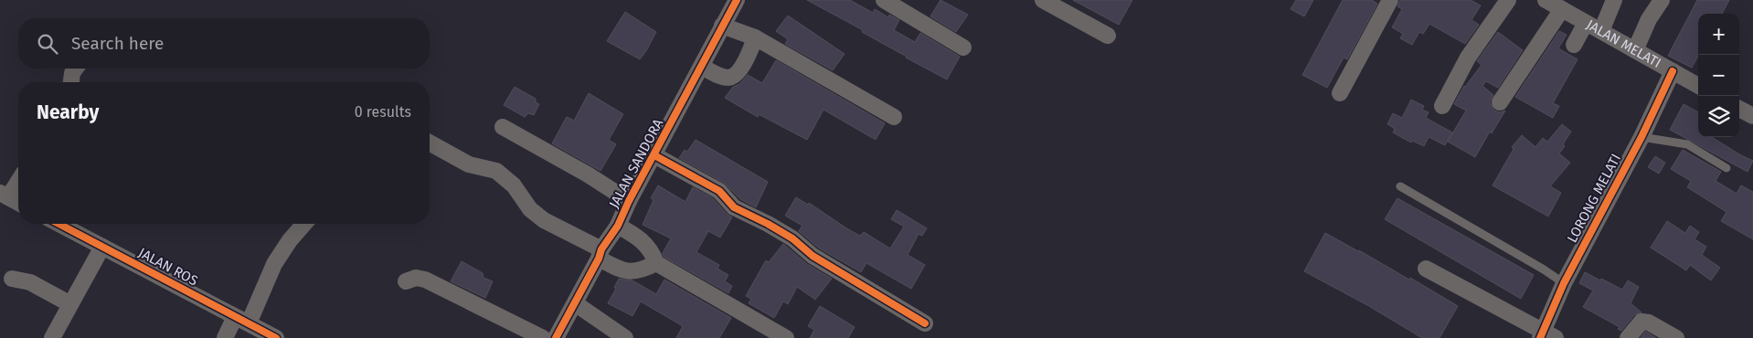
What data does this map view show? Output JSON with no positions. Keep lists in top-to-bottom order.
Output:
{
  "streets": {
    "street": [
      "JALAN MELATI",
      "JALAN SANDORA",
      "LORONG MELATI",
      "JALAN ROS"
    ]
  },
  "crossings": [
    ["JALAN MELATI", "LORONG MELATI"]
  ],
  "page": {
    "map_buttons": ["+", "−"],
    "search": "Search here",
    "heading": ["Nearby", "0 results"]
  }
}
